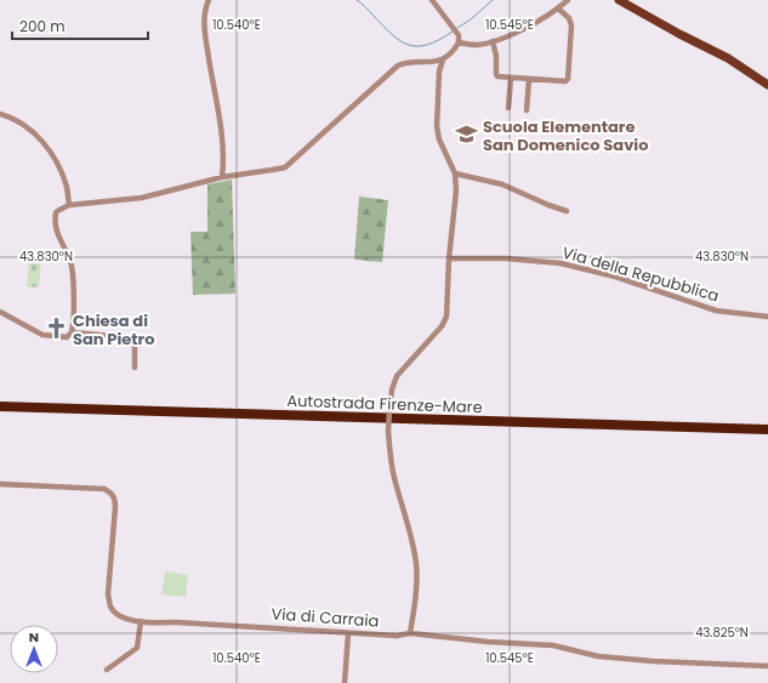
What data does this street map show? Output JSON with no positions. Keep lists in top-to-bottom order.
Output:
{
  "streets": {
    "highway": ["Autostrada Firenze-Mare"],
    "street": ["Via della Repubblica", "Via di Carraia"]
  },
  "places": {
    "school or university": ["Scuola Elementare San Domenico Savio"],
    "church": ["Chiesa di San Pietro"]
  },
  "scale_bar": "200 m",
  "north": "top",
  "coordinates": [
    "10.540°E",
    "10.545°E",
    "43.830°N",
    "43.825°N"
  ]
}
